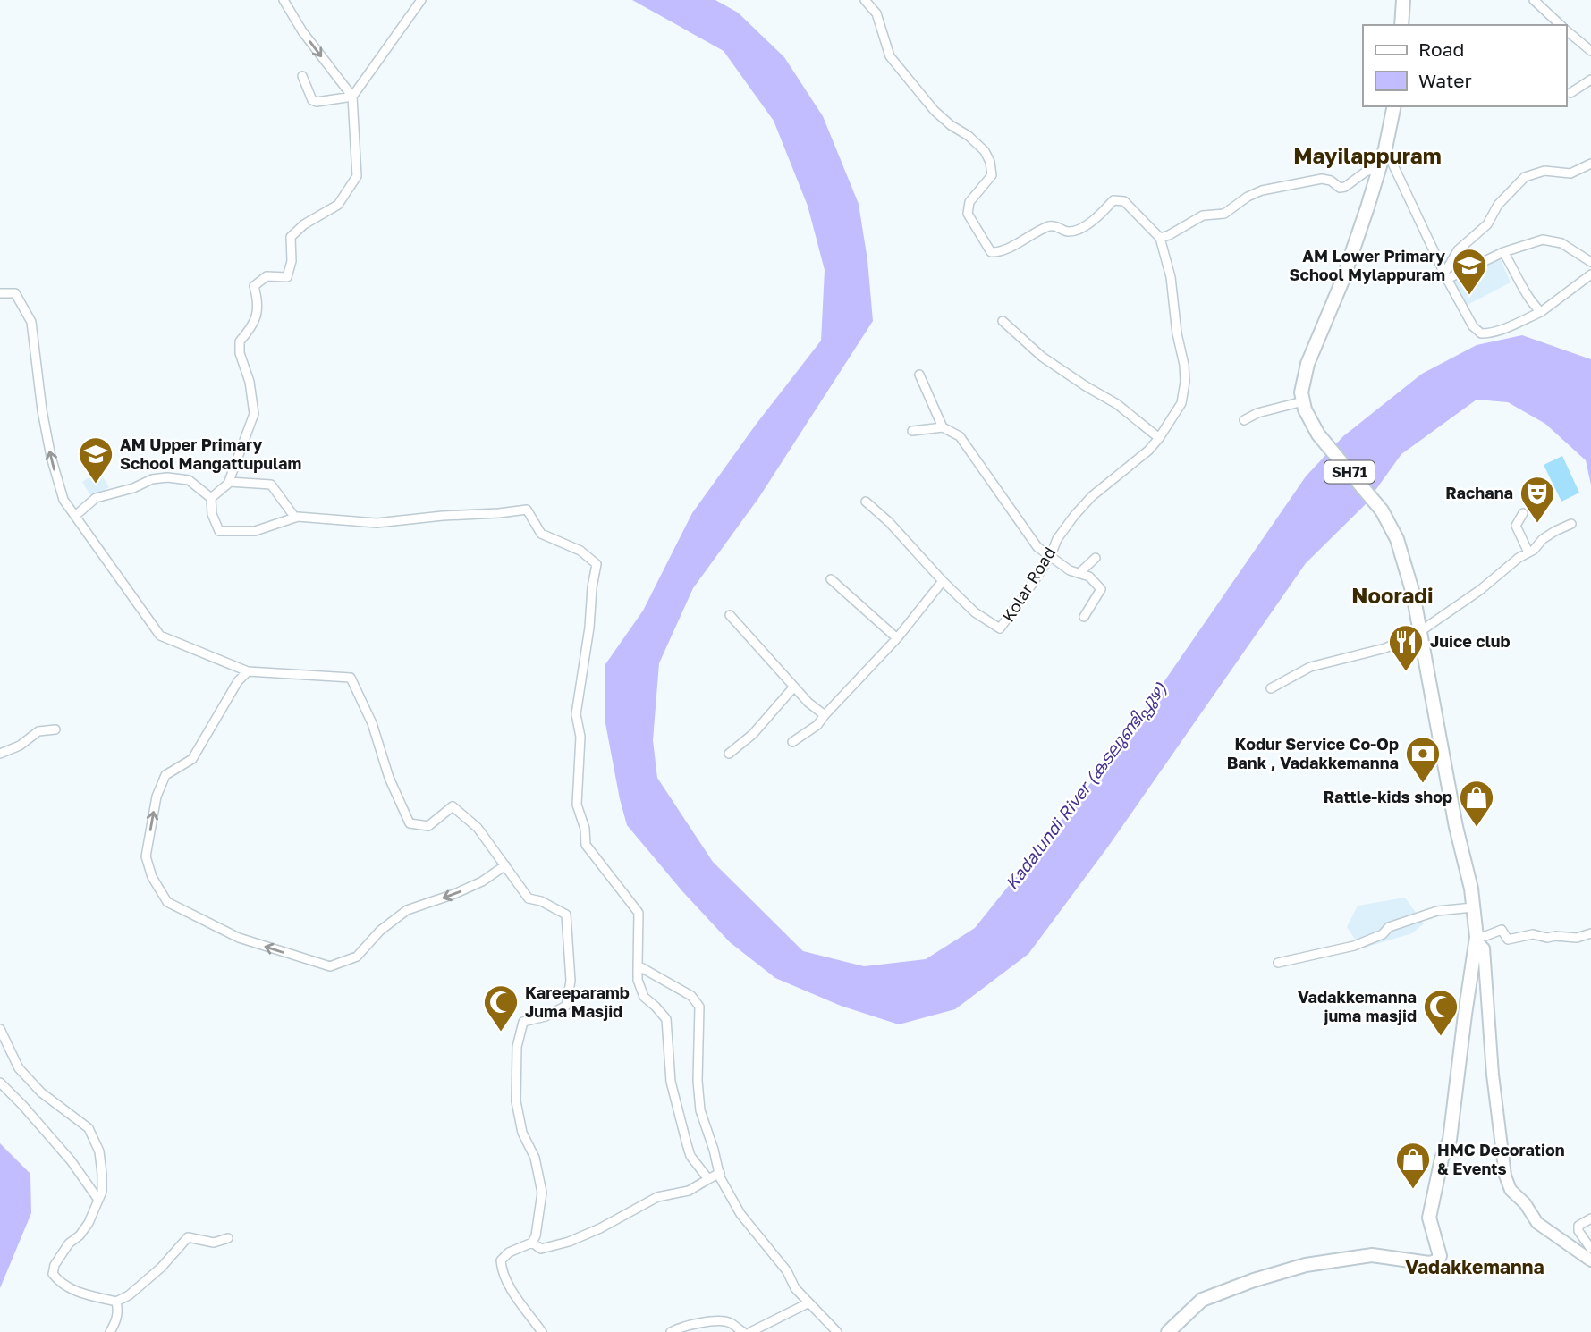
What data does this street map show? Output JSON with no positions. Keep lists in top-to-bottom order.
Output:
{
  "streets": {
    "main road": ["SH71"],
    "street": ["Kolar Road"]
  },
  "districts": ["Mayilappuram", "Nooradi", "Vadakkemanna"],
  "water": ["Kadalundi River (കടലുണ്ടിപ്പുഴ)"],
  "places": {
    "school or university": ["AM Lower Primary School Mylappuram", "AM Upper Primary School Mangattupulam"],
    "theatre": ["Rachana"],
    "restaurant": ["Juice club"],
    "bank": ["Kodur Service Co-Op Bank , Vadakkemanna"],
    "shop": ["Rattle-kids shop", "HMC Decoration & Events"],
    "mosque": ["Kareeparamb Juma Masjid", "Vadakkemanna juma masjid"]
  },
  "legend": ["Road", "Water"]
}
